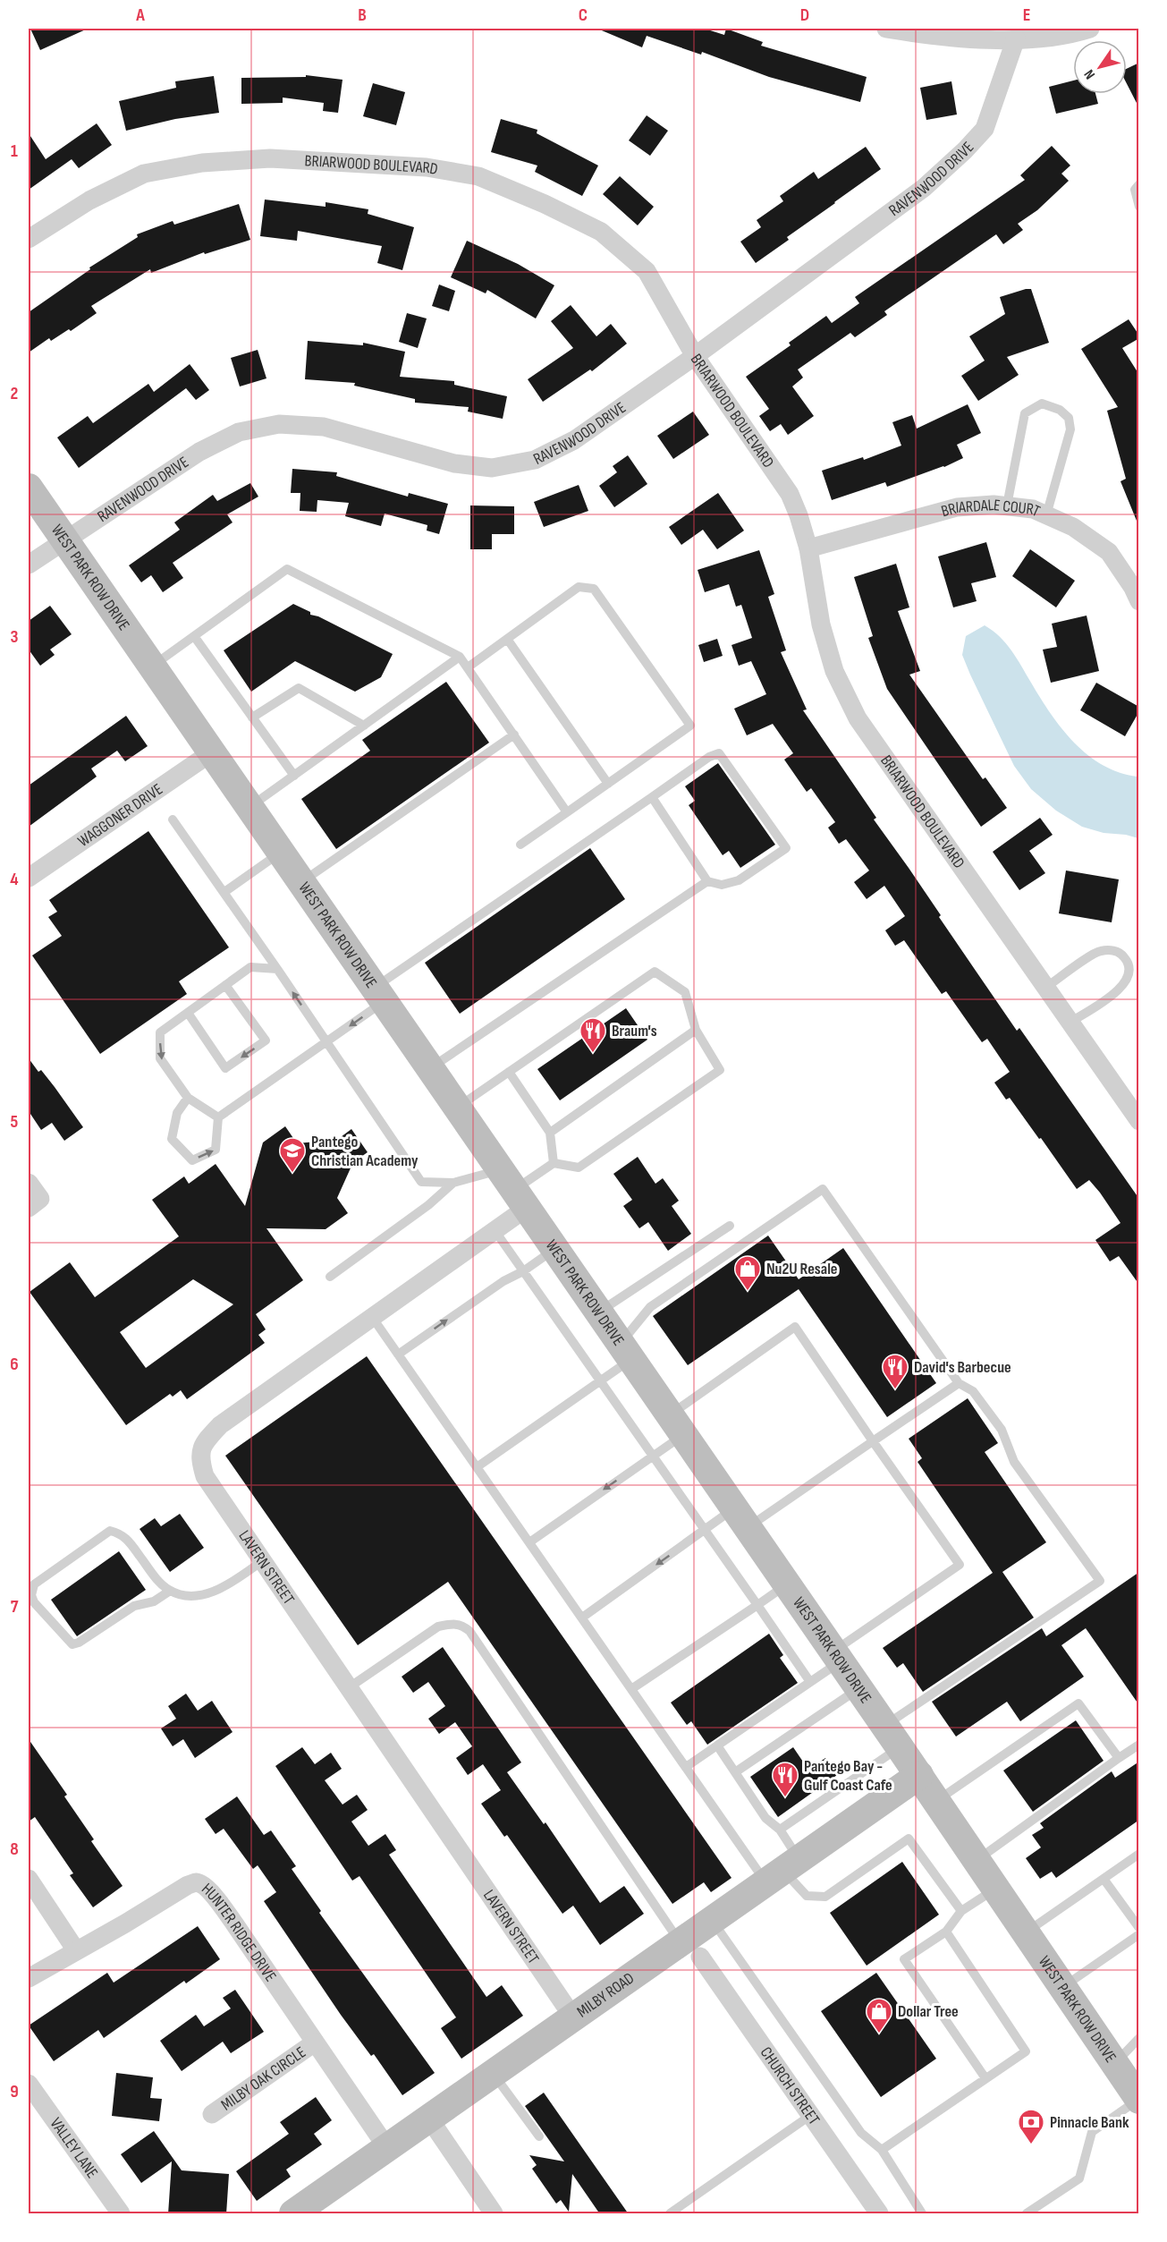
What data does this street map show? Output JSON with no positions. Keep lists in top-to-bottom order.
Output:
{
  "streets": {
    "main road": ["WEST PARK ROW DRIVE", "MILBY ROAD"],
    "street": [
      "BRIARWOOD BOULEVARD",
      "RAVENWOOD DRIVE",
      "BRIARDALE COURT",
      "WAGGONER DRIVE",
      "LAVERN STREET",
      "HUNTER RIDGE DRIVE",
      "MILBY OAK CIRCLE",
      "CHURCH STREET",
      "VALLEY LANE"
    ]
  },
  "crossings": [
    ["BRIARWOOD BOULEVARD", "RAVENWOOD DRIVE"],
    ["BRIARWOOD BOULEVARD", "BRIARDALE COURT"],
    ["RAVENWOOD DRIVE", "WEST PARK ROW DRIVE"],
    ["WEST PARK ROW DRIVE", "WAGGONER DRIVE"],
    ["WEST PARK ROW DRIVE", "LAVERN STREET"],
    ["WEST PARK ROW DRIVE", "MILBY ROAD"],
    ["LAVERN STREET", "MILBY ROAD"],
    ["HUNTER RIDGE DRIVE", "MILBY ROAD"],
    ["HUNTER RIDGE DRIVE", "MILBY OAK CIRCLE"],
    ["MILBY ROAD", "CHURCH STREET"]
  ],
  "places": {
    "restaurant": ["Braum's", "David's Barbecue", "Pantego Bay - Gulf Coast Cafe"],
    "school or university": ["Pantego Christian Academy"],
    "shop": ["Nu2U Resale", "Dollar Tree"],
    "bank": ["Pinnacle Bank"]
  },
  "north": "bottom left",
  "grid": {
    "columns": [
      "A",
      "B",
      "C",
      "D",
      "E"
    ],
    "rows": [
      "1",
      "2",
      "3",
      "4",
      "5",
      "6",
      "7",
      "8",
      "9"
    ]
  }
}
